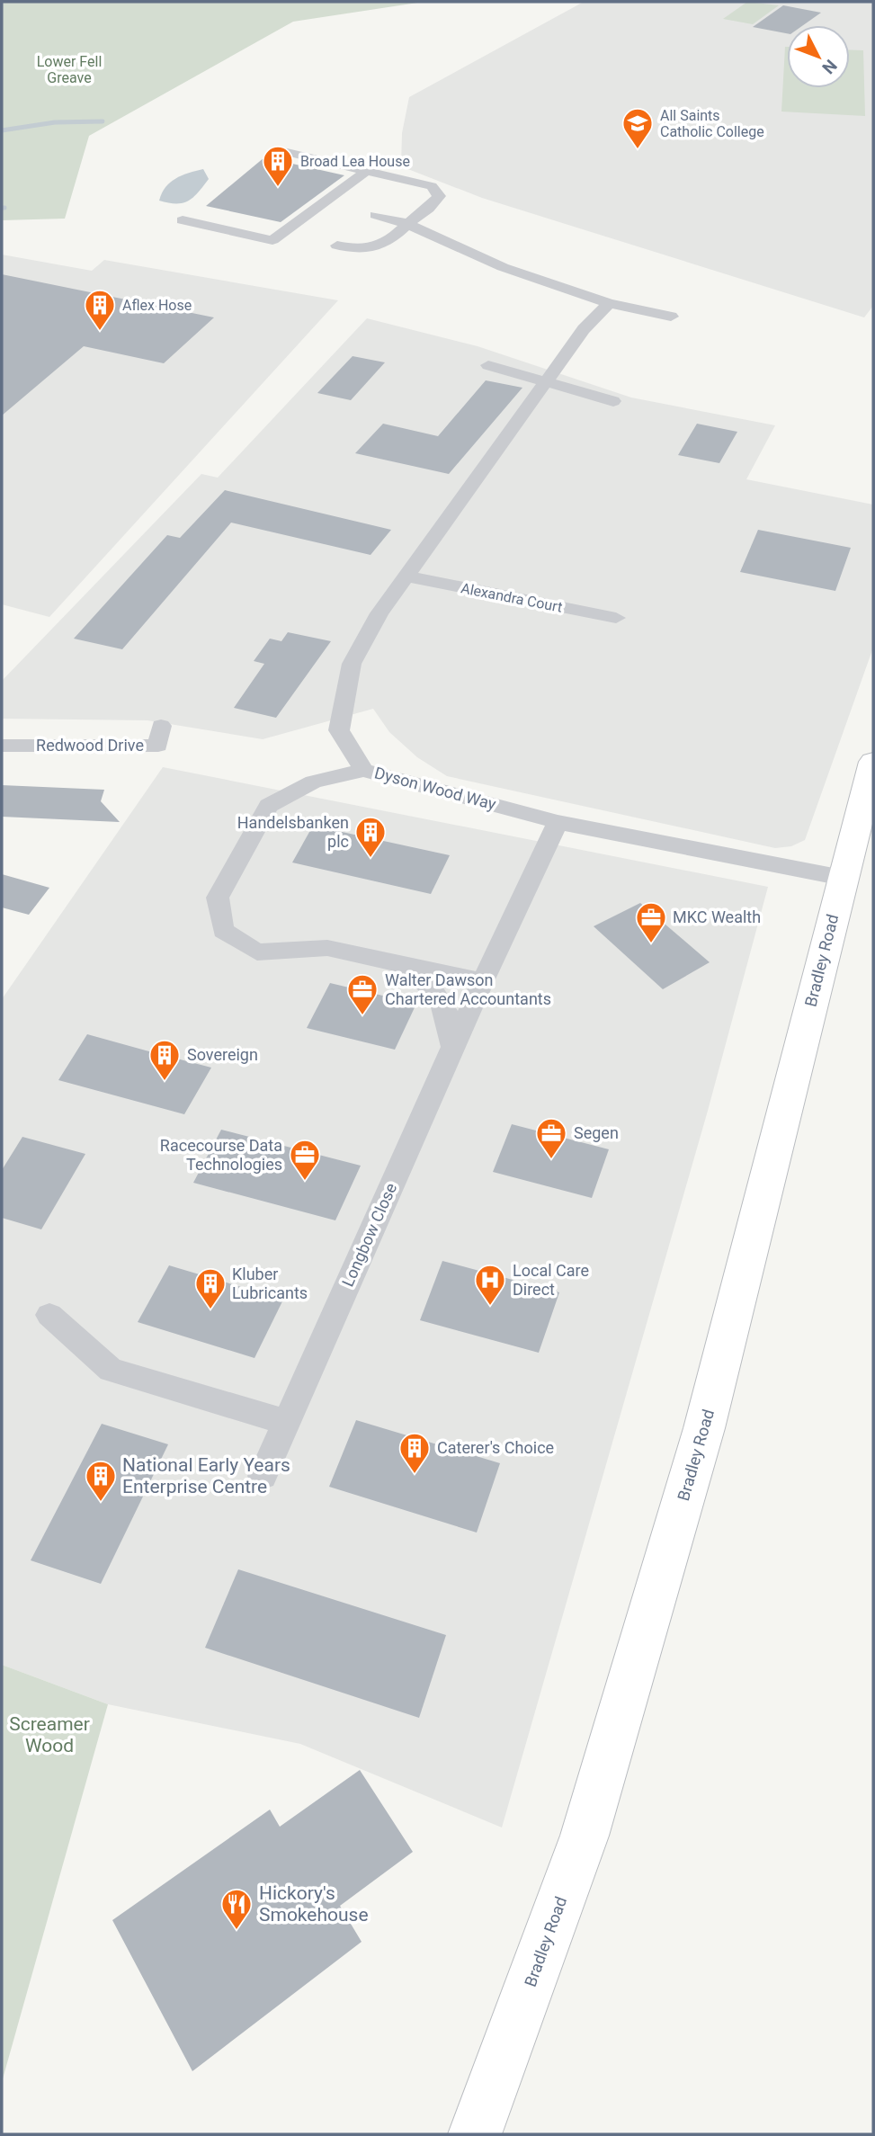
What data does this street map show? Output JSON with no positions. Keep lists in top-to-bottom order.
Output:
{
  "streets": {
    "main road": ["Bradley Road"],
    "street": [
      "Alexandra Court",
      "Redwood Drive",
      "Dyson Wood Way",
      "Longbow Close"
    ]
  },
  "crossings": [
    ["Alexandra Court", "Dyson Wood Way"],
    ["Dyson Wood Way", "Bradley Road"],
    ["Dyson Wood Way", "Longbow Close"]
  ],
  "parks": ["Lower Fell Greave", "Screamer Wood"],
  "places": {
    "school or university": ["All Saints Catholic College"],
    "building": [
      "Broad Lea House",
      "Aflex Hose",
      "Handelsbanken plc",
      "Sovereign",
      "Kluber Lubricants",
      "Caterer's Choice",
      "National Early Years Enterprise Centre"
    ],
    "office": [
      "MKC Wealth",
      "Walter Dawson Chartered Accountants",
      "Segen",
      "Racecourse Data Technologies"
    ],
    "hospital": ["Local Care Direct"],
    "restaurant": ["Hickory's Smokehouse"]
  },
  "north": "bottom right"
}
